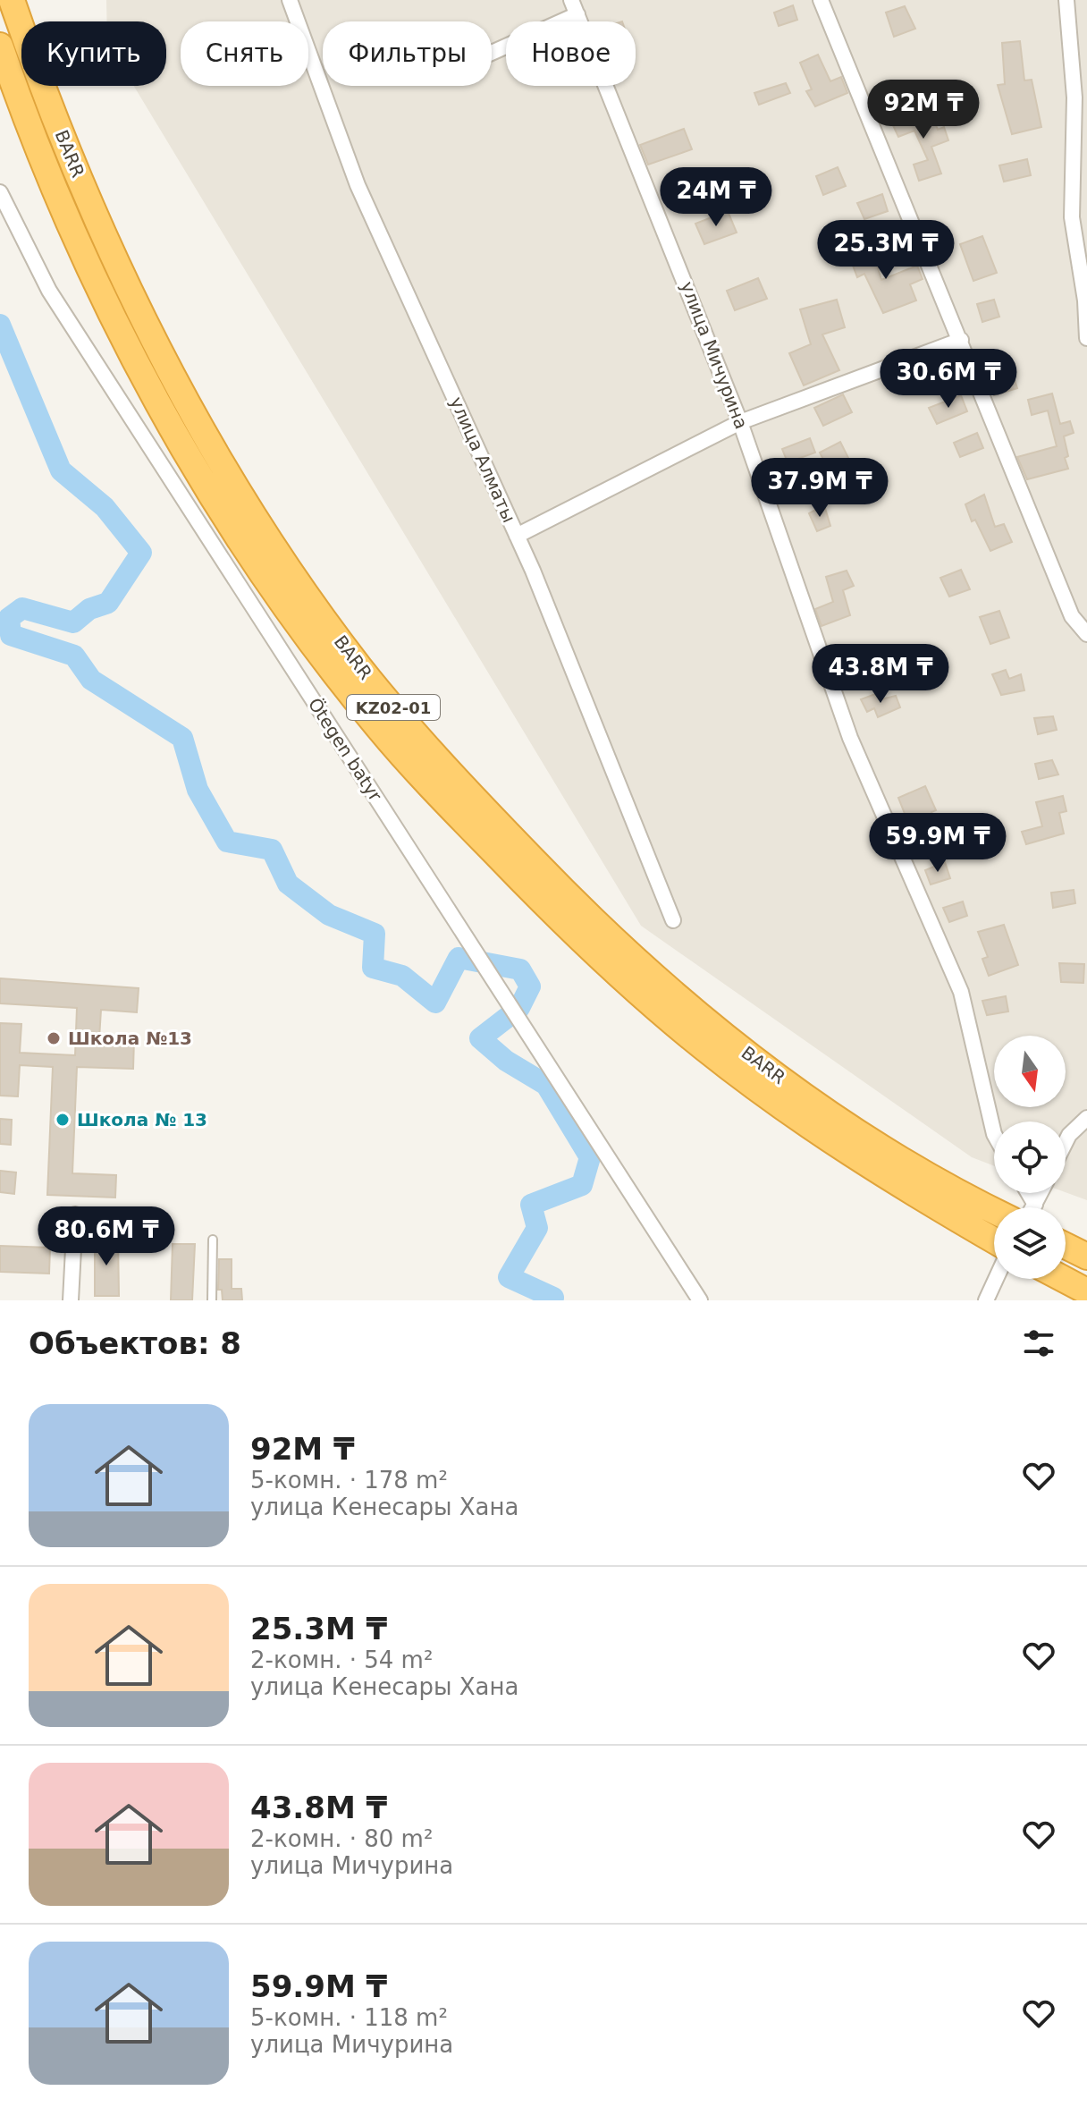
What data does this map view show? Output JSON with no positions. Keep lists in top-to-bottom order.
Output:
{
  "streets": {
    "highway": ["BARR", "KZ02-01"],
    "street": ["улица Мичурина", "улица Алматы", "Ötegen batyr"]
  },
  "places": ["Школа №13", "Школа № 13"],
  "north": "bottom",
  "page": {
    "chip": [
      "Купить",
      "Снять",
      "Фильтры",
      "Новое"
    ],
    "price": [
      "92M ₸",
      "24M ₸",
      "25.3M ₸",
      "30.6M ₸",
      "37.9M ₸",
      "43.8M ₸",
      "59.9M ₸",
      "80.6M ₸"
    ],
    "heading": "Объектов: 8",
    "list": [
      {
        "name": "92M ₸",
        "note": "5-комн. · 178 m² · улица Кенесары Хана"
      },
      {
        "name": "25.3M ₸",
        "note": "2-комн. · 54 m² · улица Кенесары Хана"
      },
      {
        "name": "43.8M ₸",
        "note": "2-комн. · 80 m² · улица Мичурина"
      },
      {
        "name": "59.9M ₸",
        "note": "5-комн. · 118 m² · улица Мичурина"
      }
    ]
  }
}
